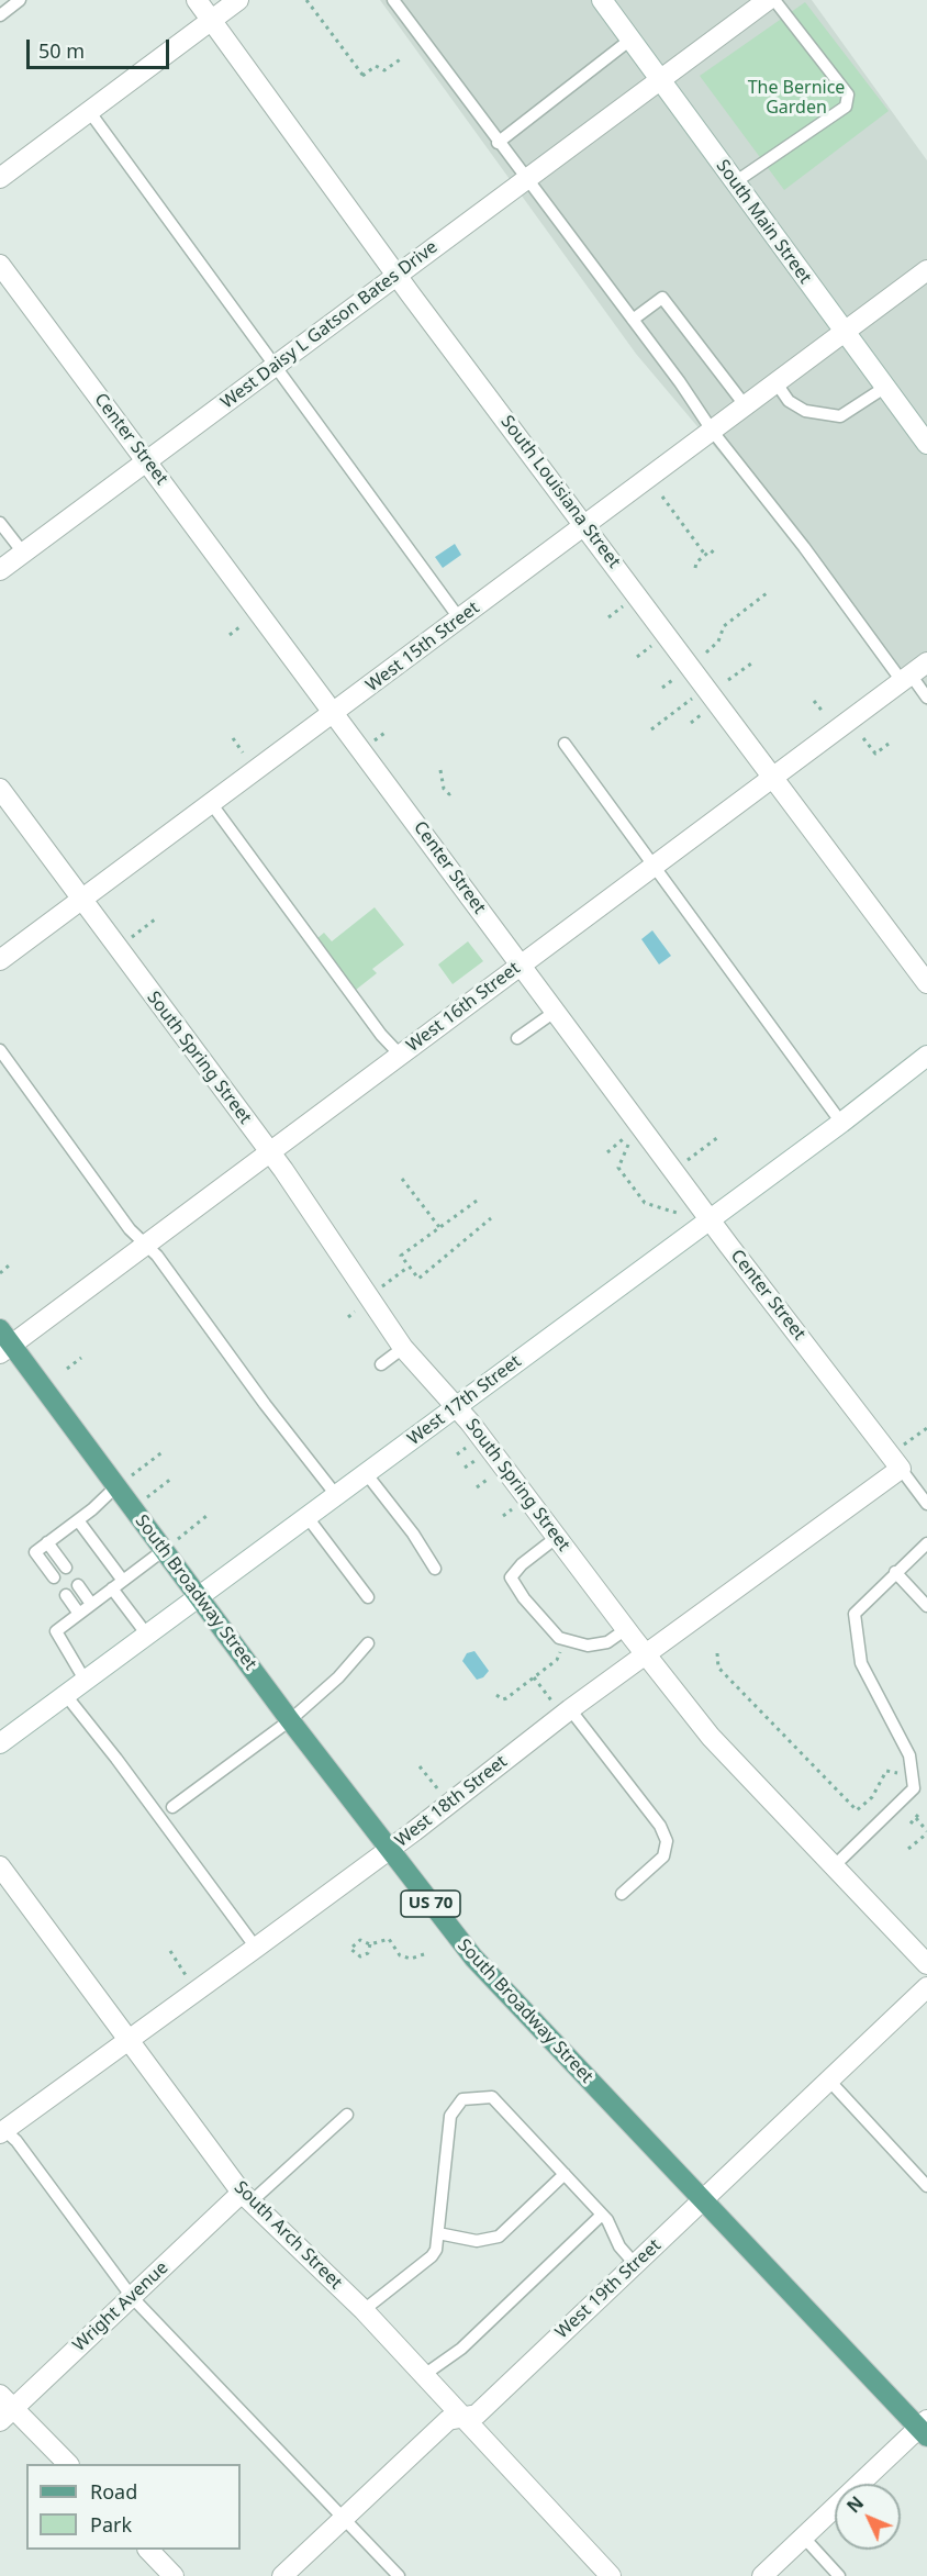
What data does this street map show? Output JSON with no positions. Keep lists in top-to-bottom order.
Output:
{
  "streets": {
    "main road": ["South Broadway Street", "US 70"],
    "street": [
      "South Main Street",
      "West Daisy L Gatson Bates Drive",
      "Center Street",
      "South Louisiana Street",
      "West 15th Street",
      "West 16th Street",
      "South Spring Street",
      "West 17th Street",
      "West 18th Street",
      "South Arch Street",
      "West 19th Street",
      "Wright Avenue"
    ]
  },
  "crossings": [
    ["South Main Street", "West Daisy L Gatson Bates Drive"],
    ["South Main Street", "West 15th Street"],
    ["West Daisy L Gatson Bates Drive", "Center Street"],
    ["West Daisy L Gatson Bates Drive", "South Louisiana Street"],
    ["Center Street", "West 15th Street"],
    ["Center Street", "West 16th Street"],
    ["Center Street", "West 17th Street"],
    ["Center Street", "West 18th Street"],
    ["South Louisiana Street", "West 15th Street"],
    ["South Louisiana Street", "West 16th Street"],
    ["West 15th Street", "South Spring Street"],
    ["West 16th Street", "South Spring Street"],
    ["West 16th Street", "South Broadway Street"],
    ["South Spring Street", "West 17th Street"],
    ["South Spring Street", "West 18th Street"],
    ["West 17th Street", "South Broadway Street"],
    ["South Broadway Street", "West 18th Street"],
    ["South Broadway Street", "West 19th Street"],
    ["West 18th Street", "South Arch Street"],
    ["South Arch Street", "West 19th Street"],
    ["South Arch Street", "Wright Avenue"]
  ],
  "parks": ["The Bernice Garden"],
  "legend": ["Road", "Park"],
  "scale_bar": "50 m",
  "north": "top left"
}
